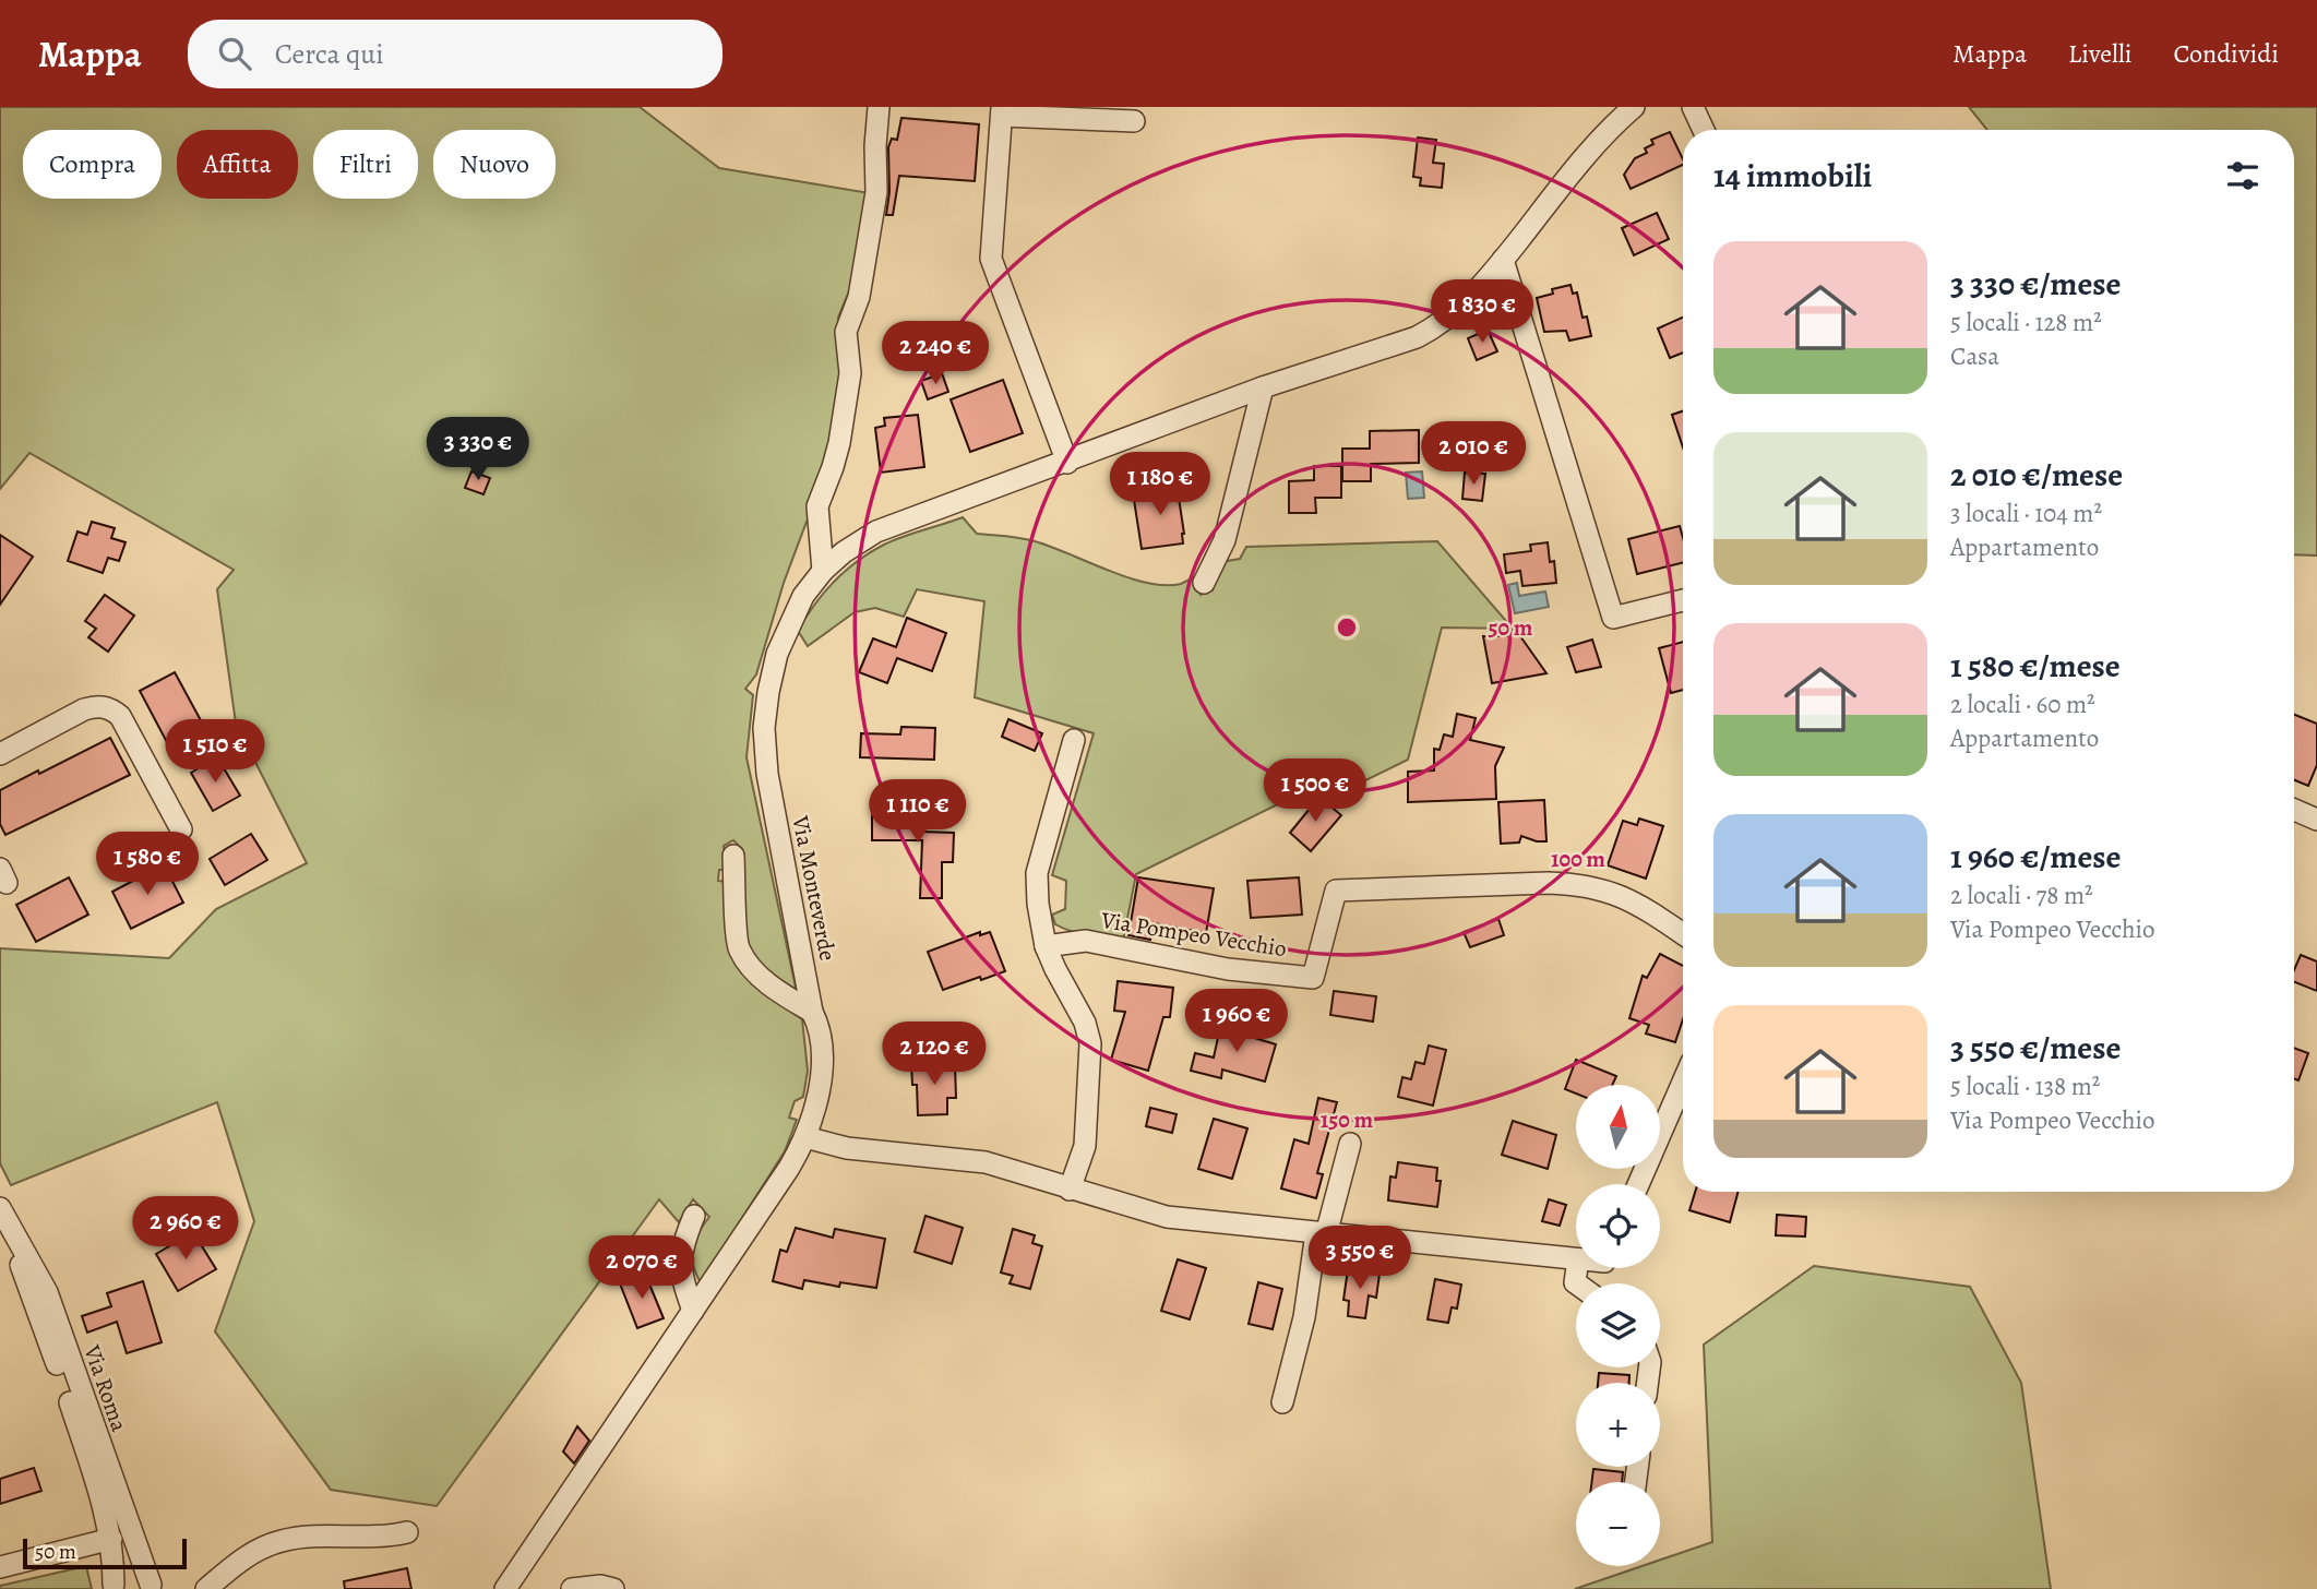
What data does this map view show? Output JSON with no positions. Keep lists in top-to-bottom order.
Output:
{
  "streets": {
    "street": ["Via Monteverde", "Via Pompeo Vecchio", "Via Roma"]
  },
  "scale_bar": "50 m",
  "north": "top",
  "page": {
    "header": "Mappa",
    "search": "Cerca qui",
    "nav": ["Mappa", "Livelli", "Condividi"],
    "chip": [
      "Compra",
      "Affitta",
      "Filtri",
      "Nuovo"
    ],
    "heading": "14 immobili",
    "list": [
      {
        "name": "3 330 €/mese",
        "note": "5 locali · 128 m² · Casa"
      },
      {
        "name": "2 010 €/mese",
        "note": "3 locali · 104 m² · Appartamento"
      },
      {
        "name": "1 580 €/mese",
        "note": "2 locali · 60 m² · Appartamento"
      },
      {
        "name": "1 960 €/mese",
        "note": "2 locali · 78 m² · Via Pompeo Vecchio"
      },
      {
        "name": "3 550 €/mese",
        "note": "5 locali · 138 m² · Via Pompeo Vecchio"
      }
    ],
    "price": [
      "1 830 €",
      "2 240 €",
      "3 330 €",
      "2 010 €",
      "1 180 €",
      "1 510 €",
      "1 500 €",
      "1 110 €",
      "1 580 €",
      "1 960 €",
      "2 120 €",
      "2 960 €",
      "3 550 €",
      "2 070 €"
    ],
    "map_buttons": ["+", "−"],
    "scale": "50 m"
  },
  "rings": ["50 m", "100 m", "150 m"]
}
